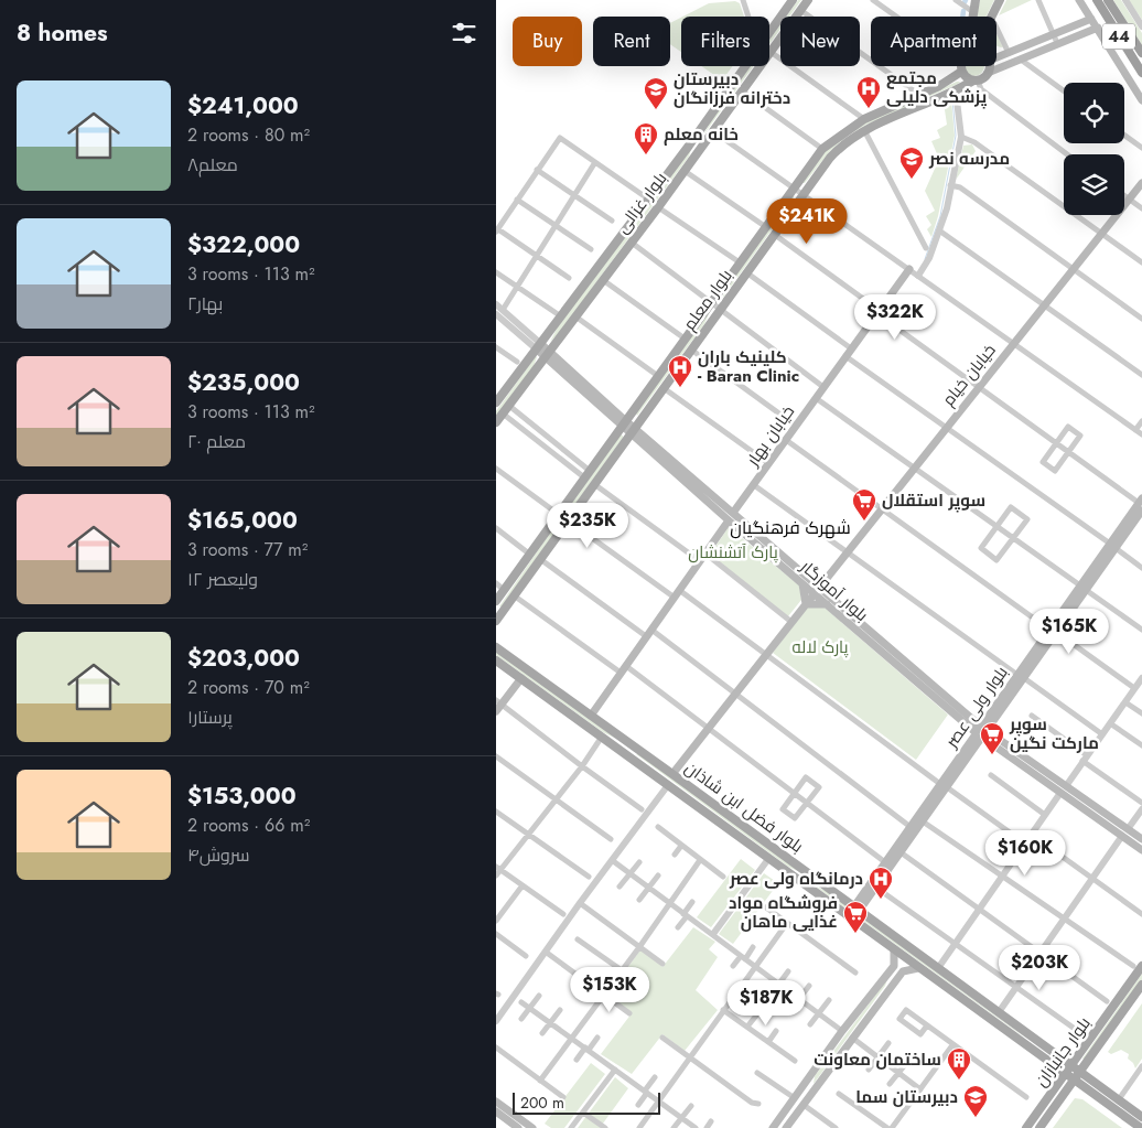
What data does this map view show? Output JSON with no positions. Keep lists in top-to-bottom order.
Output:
{
  "streets": {
    "highway": ["44"],
    "main road": [
      "بلوار غزالی",
      "بلوار معلم",
      "خیابان خیام",
      "خیابان بهار",
      "بلوار آموزگار",
      "بلوار ولی عصر",
      "بلوار فضل ابن شاذان",
      "بلوار جانبازان"
    ]
  },
  "crossings": [
    ["بلوار غزالی", "بلوار آموزگار"],
    ["بلوار معلم", "بلوار آموزگار"],
    ["خیابان خیام", "بلوار آموزگار"],
    ["خیابان خیام", "بلوار فضل ابن شاذان"],
    ["خیابان بهار", "بلوار آموزگار"],
    ["خیابان بهار", "بلوار فضل ابن شاذان"],
    ["بلوار آموزگار", "بلوار ولی عصر"],
    ["بلوار ولی عصر", "بلوار فضل ابن شاذان"],
    ["بلوار فضل ابن شاذان", "بلوار جانبازان"]
  ],
  "districts": ["شهرک فرهنگیان"],
  "parks": ["پارک آتشنشان", "پارک لاله"],
  "places": {
    "hospital": ["مجتمع پزشکی دلیلی", "کلینیک باران - Baran Clinic", "درمانگاه ولی عصر"],
    "school or university": ["دبیرستان دخترانه فرزانگان", "مدرسه نصر", "دبیرستان سما"],
    "building": ["خانه معلم", "ساختمان معاونت"],
    "supermarket": ["سوپر استقلال", "سوپر مارکت نگین", "فروشگاه مواد غذایی ماهان"]
  },
  "scale_bar": "200 m",
  "page": {
    "heading": "8 homes",
    "chip": [
      "Buy",
      "Rent",
      "Filters",
      "New",
      "Apartment"
    ],
    "list": [
      {
        "name": "$241,000",
        "note": "2 rooms · 80 m² · معلم۸"
      },
      {
        "name": "$322,000",
        "note": "3 rooms · 113 m² · بهار۲"
      },
      {
        "name": "$235,000",
        "note": "3 rooms · 113 m² · معلم ۲۰"
      },
      {
        "name": "$165,000",
        "note": "3 rooms · 77 m² · ولیعصر ۱۲"
      },
      {
        "name": "$203,000",
        "note": "2 rooms · 70 m² · پرستار۱"
      },
      {
        "name": "$153,000",
        "note": "2 rooms · 66 m² · سروش۴"
      }
    ],
    "price": [
      "$241K",
      "$322K",
      "$235K",
      "$165K",
      "$160K",
      "$203K",
      "$153K",
      "$187K"
    ],
    "scale": "200 m"
  }
}
